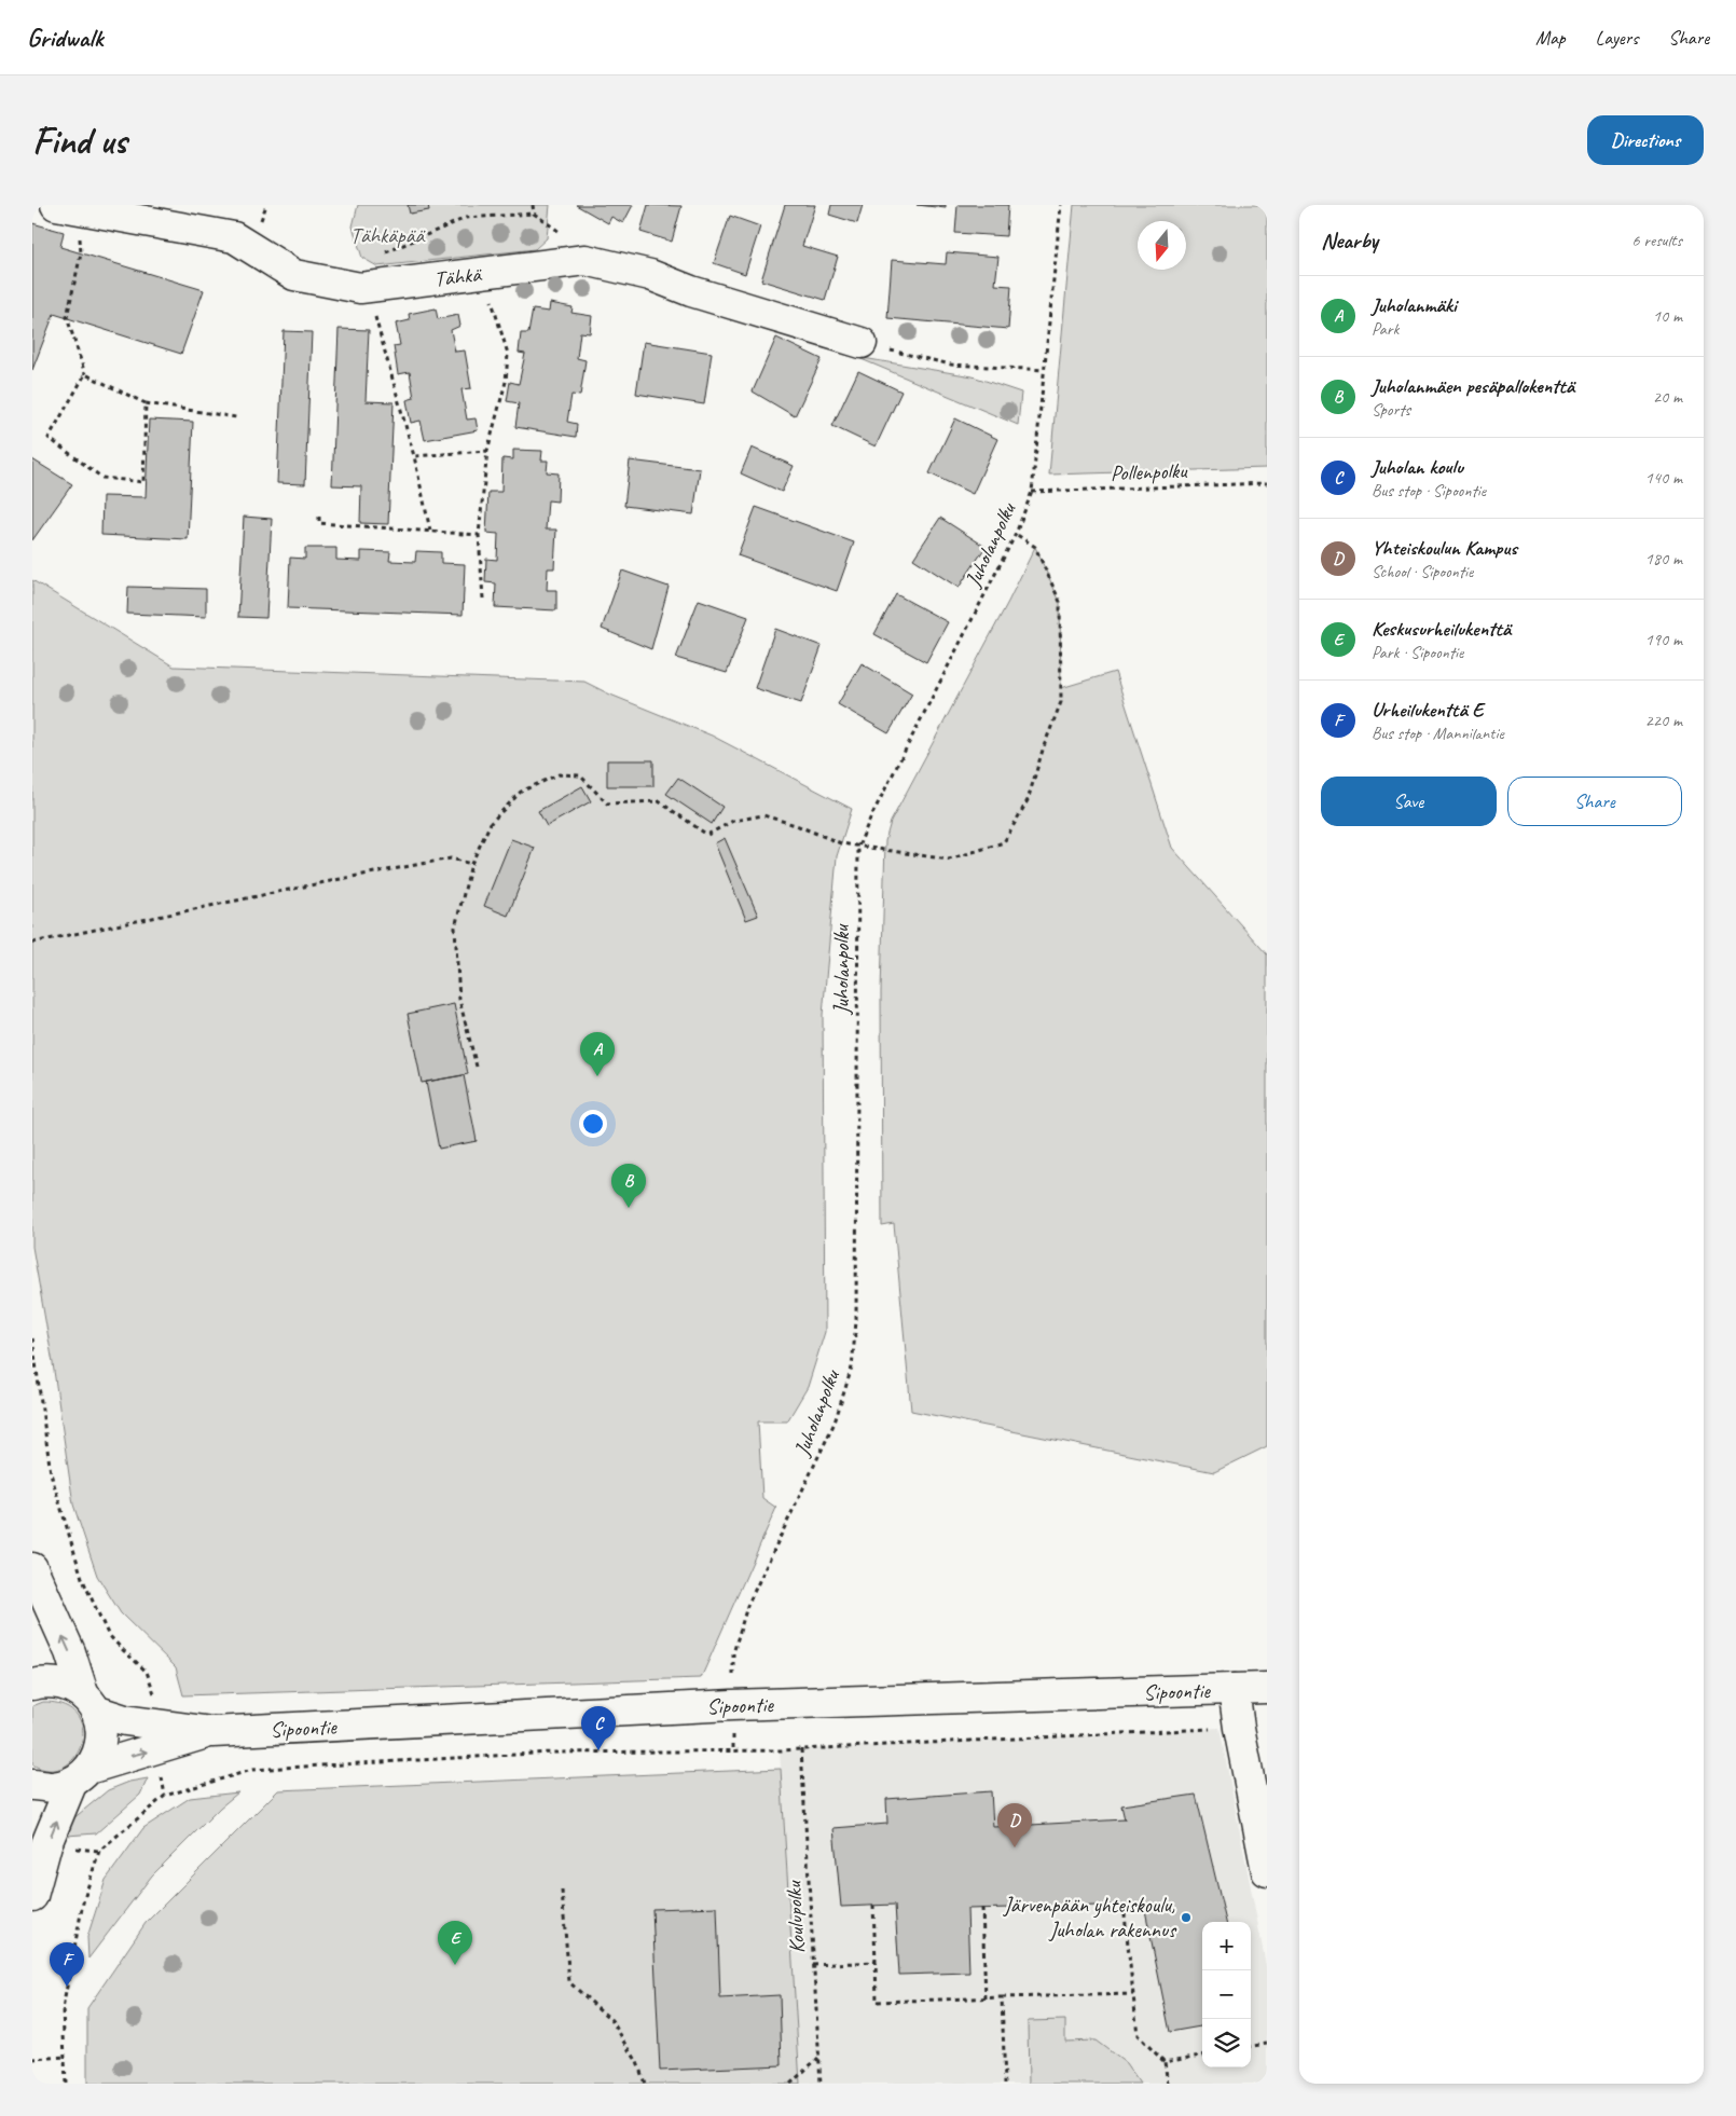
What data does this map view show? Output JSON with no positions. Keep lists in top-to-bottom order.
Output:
{
  "streets": {
    "street": ["Tähkä", "Sipoontie"],
    "path": ["Pollenpolku", "Juholanpolku", "Koulupolku"]
  },
  "crossings": [
    ["Pollenpolku", "Juholanpolku"],
    ["Juholanpolku", "Sipoontie"]
  ],
  "parks": ["Tähkäpää"],
  "places": ["Järvenpään yhteiskoulu, Juholan rakennus"],
  "north": "bottom",
  "page": {
    "header": "Gridwalk",
    "nav": ["Map", "Layers", "Share"],
    "buttons": [
      "Directions",
      ["Save", "Share"]
    ],
    "title": "Find us",
    "heading": ["Nearby", "6 results"],
    "list": [
      {
        "mark": "A",
        "name": "Juholanmäki",
        "note": "Park",
        "value": "10 m"
      },
      {
        "mark": "B",
        "name": "Juholanmäen pesäpallokenttä",
        "note": "Sports",
        "value": "20 m"
      },
      {
        "mark": "C",
        "name": "Juholan koulu",
        "note": "Bus stop · Sipoontie",
        "value": "140 m"
      },
      {
        "mark": "D",
        "name": "Yhteiskoulun Kampus",
        "note": "School · Sipoontie",
        "value": "180 m"
      },
      {
        "mark": "E",
        "name": "Keskusurheilukenttä",
        "note": "Park · Sipoontie",
        "value": "190 m"
      },
      {
        "mark": "F",
        "name": "Urheilukenttä E",
        "note": "Bus stop · Mannilantie",
        "value": "220 m"
      }
    ],
    "pins": [
      "A",
      "B",
      "C",
      "D",
      "E",
      "F"
    ],
    "map_buttons": ["+", "−"]
  }
}
